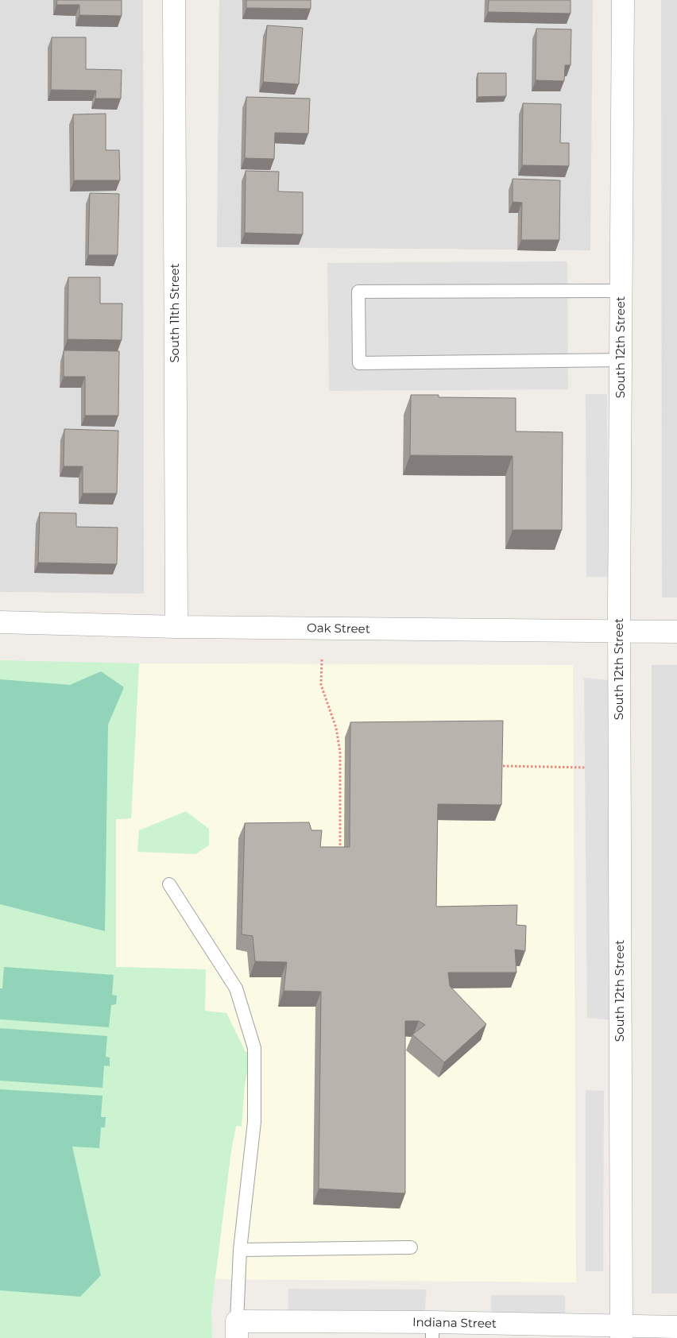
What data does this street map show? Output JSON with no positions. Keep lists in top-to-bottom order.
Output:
{
  "streets": {
    "street": [
      "South 11th Street",
      "South 12th Street",
      "Oak Street",
      "Indiana Street"
    ]
  },
  "crossings": [
    ["South 11th Street", "Oak Street"],
    ["South 12th Street", "Oak Street"],
    ["South 12th Street", "Indiana Street"]
  ]
}
